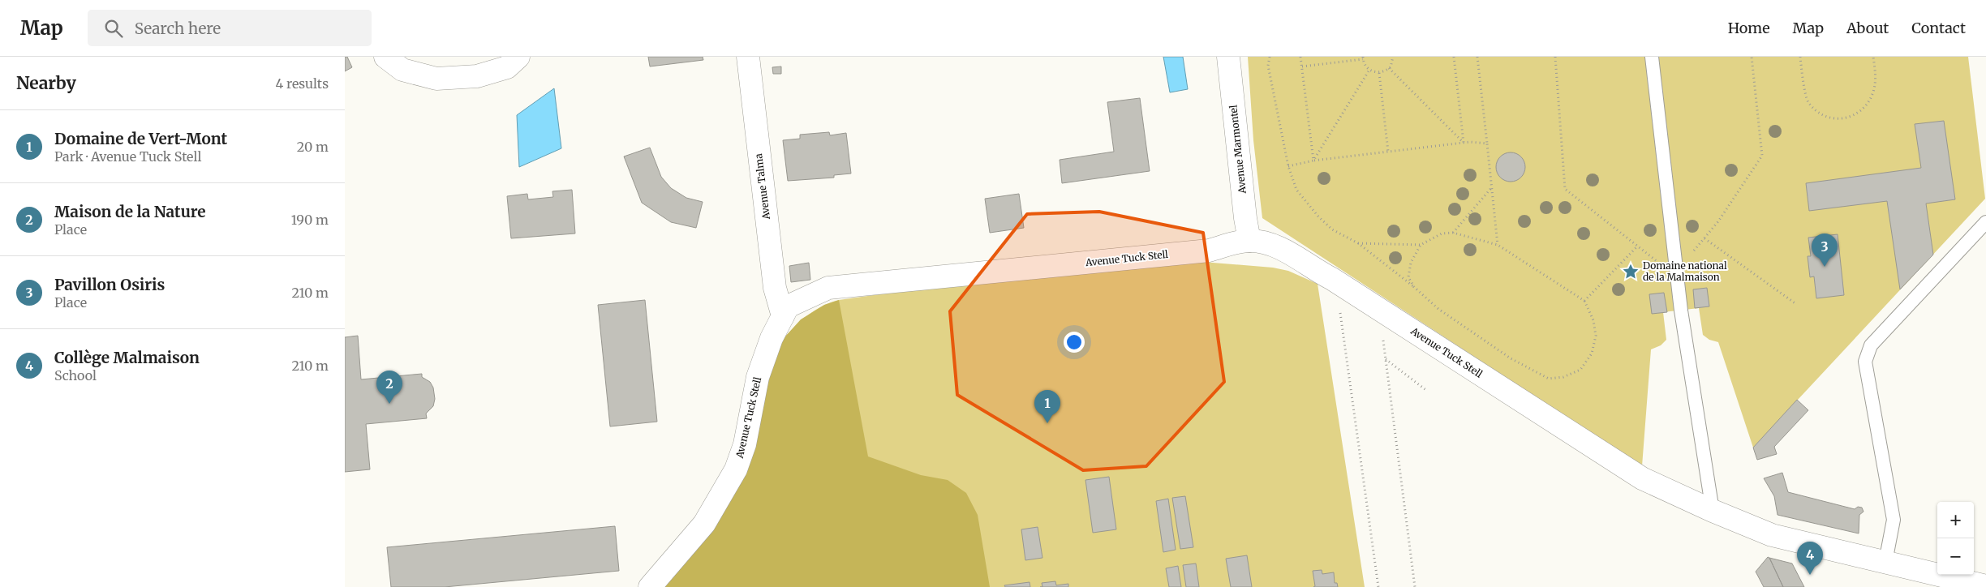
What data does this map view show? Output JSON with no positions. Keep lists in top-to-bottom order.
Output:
{
  "streets": {
    "street": ["Avenue Marmontel", "Avenue Talma", "Avenue Tuck Stell"]
  },
  "crossings": [
    ["Avenue Marmontel", "Avenue Tuck Stell"],
    ["Avenue Talma", "Avenue Tuck Stell"]
  ],
  "places": {
    "place": ["Domaine national de la Malmaison"]
  },
  "page": {
    "header": "Map",
    "search": "Search here",
    "nav": [
      "Home",
      "Map",
      "About",
      "Contact"
    ],
    "heading": ["Nearby", "4 results"],
    "list": [
      {
        "mark": "1",
        "name": "Domaine de Vert-Mont",
        "note": "Park · Avenue Tuck Stell",
        "value": "20 m"
      },
      {
        "mark": "2",
        "name": "Maison de la Nature",
        "note": "Place",
        "value": "190 m"
      },
      {
        "mark": "3",
        "name": "Pavillon Osiris",
        "note": "Place",
        "value": "210 m"
      },
      {
        "mark": "4",
        "name": "Collège Malmaison",
        "note": "School",
        "value": "210 m"
      }
    ],
    "pins": [
      "3",
      "2",
      "1",
      "4"
    ],
    "map_buttons": ["+", "−"]
  }
}
